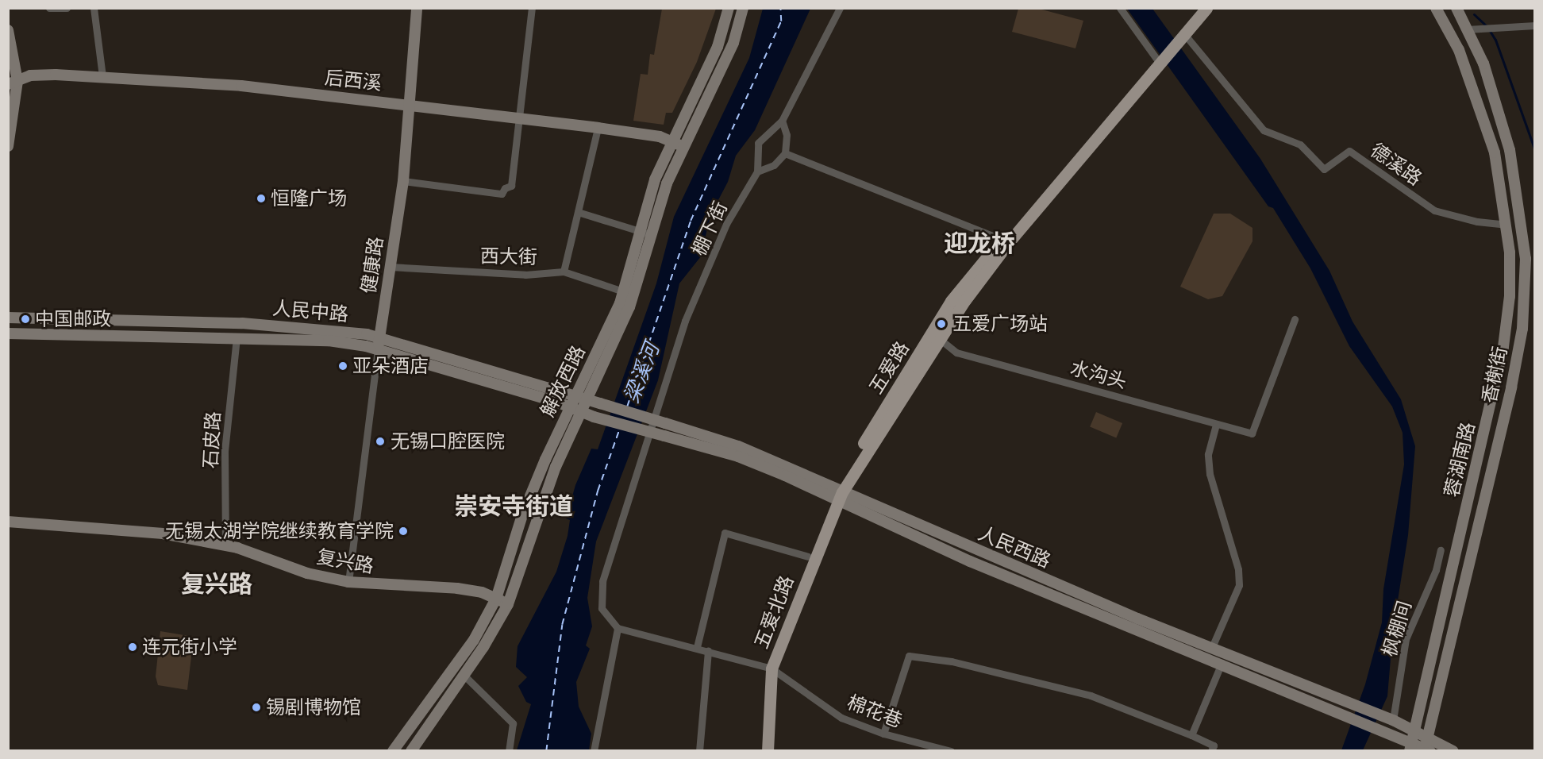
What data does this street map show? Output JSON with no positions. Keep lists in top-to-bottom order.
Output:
{
  "streets": {
    "main road": [
      "后西溪",
      "健康路",
      "人民中路",
      "五爱路",
      "香榭街",
      "解放西路",
      "蓉湖南路",
      "人民西路",
      "复兴路",
      "五爱北路"
    ],
    "street": [
      "德溪路",
      "棚下街",
      "西大街",
      "水沟头",
      "石皮路",
      "枫棚间",
      "棉花巷"
    ]
  },
  "crossings": [
    ["后西溪", "健康路"],
    ["后西溪", "解放西路"],
    ["德溪路", "五爱路"],
    ["德溪路", "蓉湖南路"],
    ["棚下街", "棉花巷"],
    ["西大街", "健康路"],
    ["西大街", "解放西路"],
    ["健康路", "人民中路"],
    ["健康路", "复兴路"],
    ["人民中路", "解放西路"],
    ["人民中路", "石皮路"],
    ["人民中路", "人民西路"],
    ["五爱路", "水沟头"],
    ["五爱路", "人民西路"],
    ["五爱路", "五爱北路"],
    ["五爱路", "棉花巷"],
    ["解放西路", "复兴路"],
    ["石皮路", "复兴路"],
    ["人民西路", "五爱北路"],
    ["人民西路", "枫棚间"],
    ["五爱北路", "棉花巷"]
  ],
  "districts": ["迎龙桥", "崇安寺街道", "复兴路"],
  "water": ["梁溪河"],
  "places": [
    "恒隆广场",
    "中国邮政",
    "五爱广场站",
    "亚朵酒店",
    "无锡口腔医院",
    "无锡太湖学院继续教育学院",
    "连元街小学",
    "锡剧博物馆"
  ]
}
